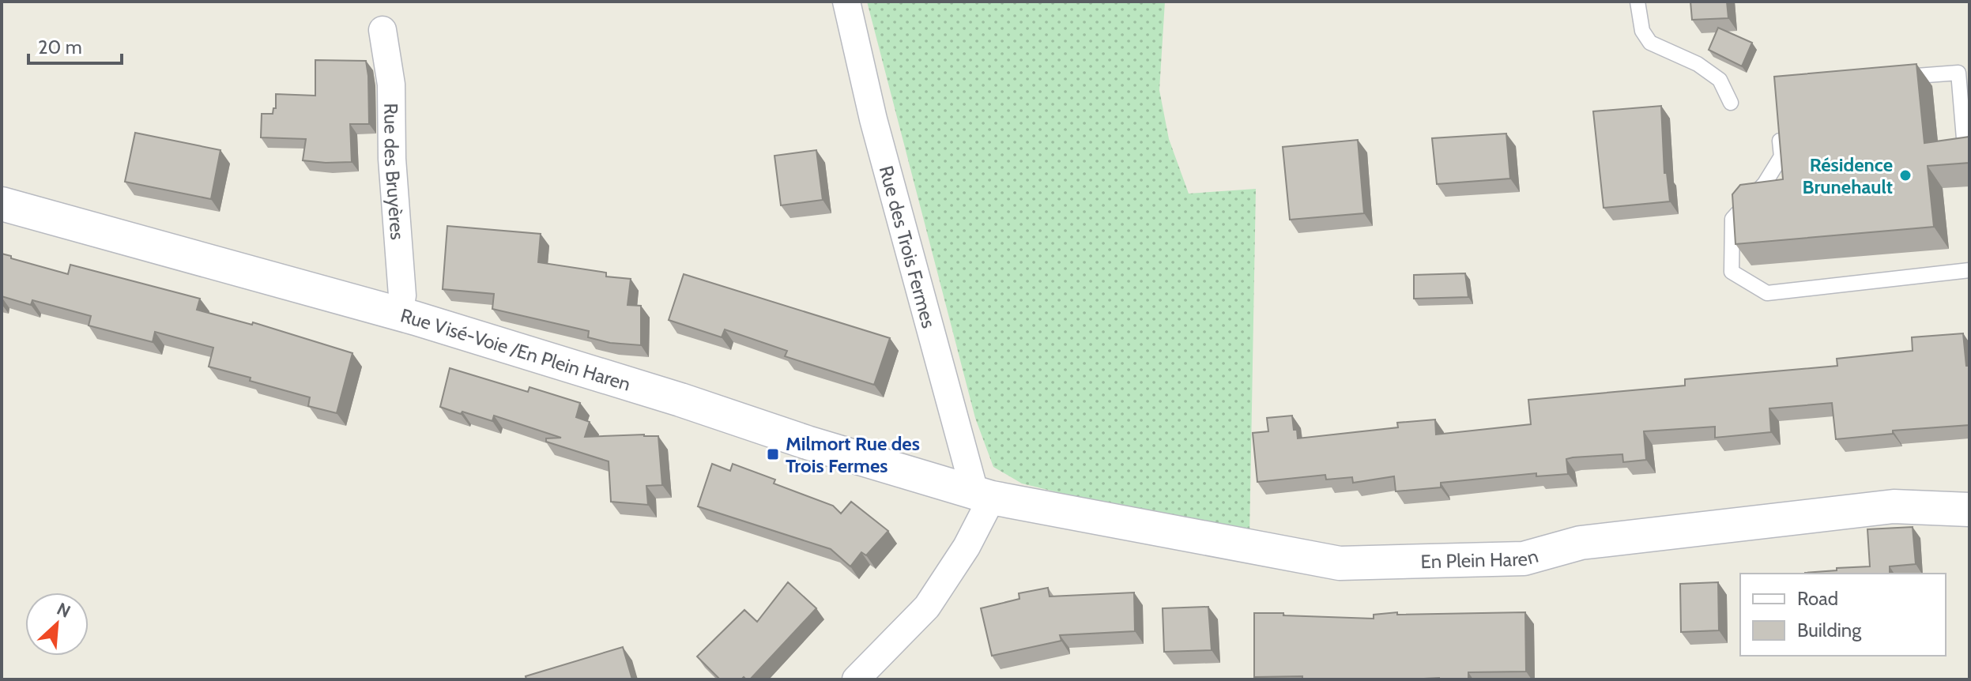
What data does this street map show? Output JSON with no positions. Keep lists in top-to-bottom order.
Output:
{
  "streets": {
    "street": [
      "Rue des Bruyères",
      "Rue des Trois Fermes",
      "Rue Visé-Voie /En Plein Haren",
      "En Plein Haren"
    ]
  },
  "crossings": [
    ["Rue des Bruyères", "Rue Visé-Voie /En Plein Haren"],
    ["Rue des Trois Fermes", "Rue Visé-Voie /En Plein Haren"],
    ["Rue des Trois Fermes", "En Plein Haren"],
    ["Rue Visé-Voie /En Plein Haren", "En Plein Haren"]
  ],
  "places": {
    "other": ["Résidence Brunehault"],
    "transit": ["Milmort Rue des Trois Fermes"]
  },
  "legend": ["Road", "Building"],
  "scale_bar": "20 m",
  "north": "top right"
}
